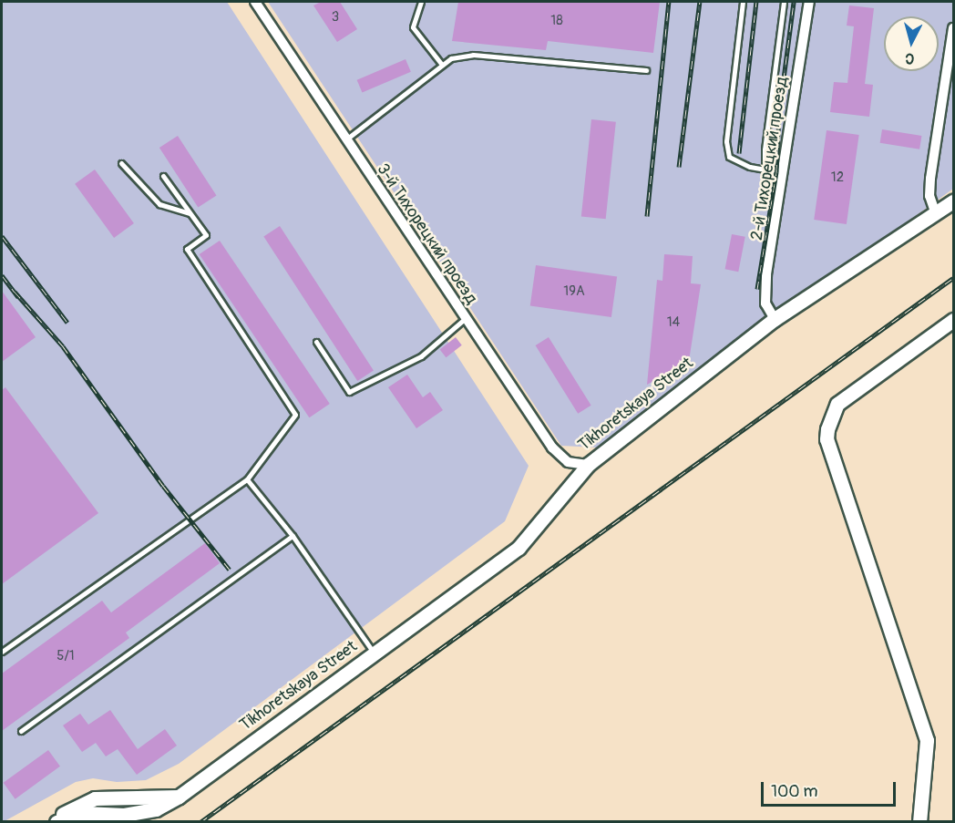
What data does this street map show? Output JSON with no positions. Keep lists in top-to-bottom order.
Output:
{
  "streets": {
    "street": ["2-й Тихорецкий проезд", "3-й Тихорецкий проезд", "Tikhoretskaya Street"]
  },
  "crossings": [
    ["2-й Тихорецкий проезд", "Tikhoretskaya Street"],
    ["3-й Тихорецкий проезд", "Tikhoretskaya Street"]
  ],
  "house_numbers": [
    "3",
    "18",
    "12",
    "19А",
    "14",
    "5/1"
  ],
  "scale_bar": "100 m",
  "north": "bottom"
}
